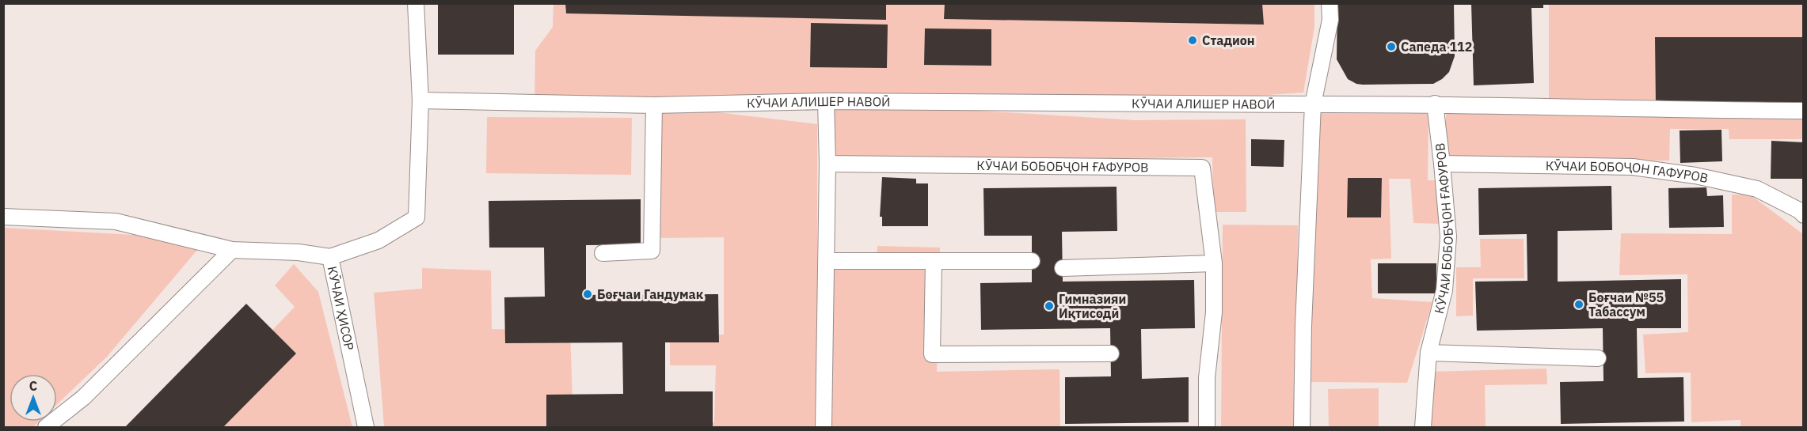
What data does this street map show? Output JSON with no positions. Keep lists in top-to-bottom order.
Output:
{
  "streets": {
    "lane": [
      "КӮЧАИ АЛИШЕР НАВОӢ",
      "КӮЧАИ БОБОБҶОН ҒАФУРОВ",
      "КӮЧАИ БОБОҶОН ГАФУРОВ",
      "КӮЧАИ ҲИСОР"
    ]
  },
  "crossings": [
    ["КӮЧАИ АЛИШЕР НАВОӢ", "КӮЧАИ БОБОБҶОН ҒАФУРОВ"],
    ["КӮЧАИ БОБОБҶОН ҒАФУРОВ", "КӮЧАИ БОБОҶОН ГАФУРОВ"]
  ],
  "places": [
    "Стадион",
    "Сапеда 112",
    "Боғчаи Гандумак",
    "Боғчаи №55 Табассум",
    "Гимназияи Иқтисодӣ"
  ],
  "north": "top"
}
